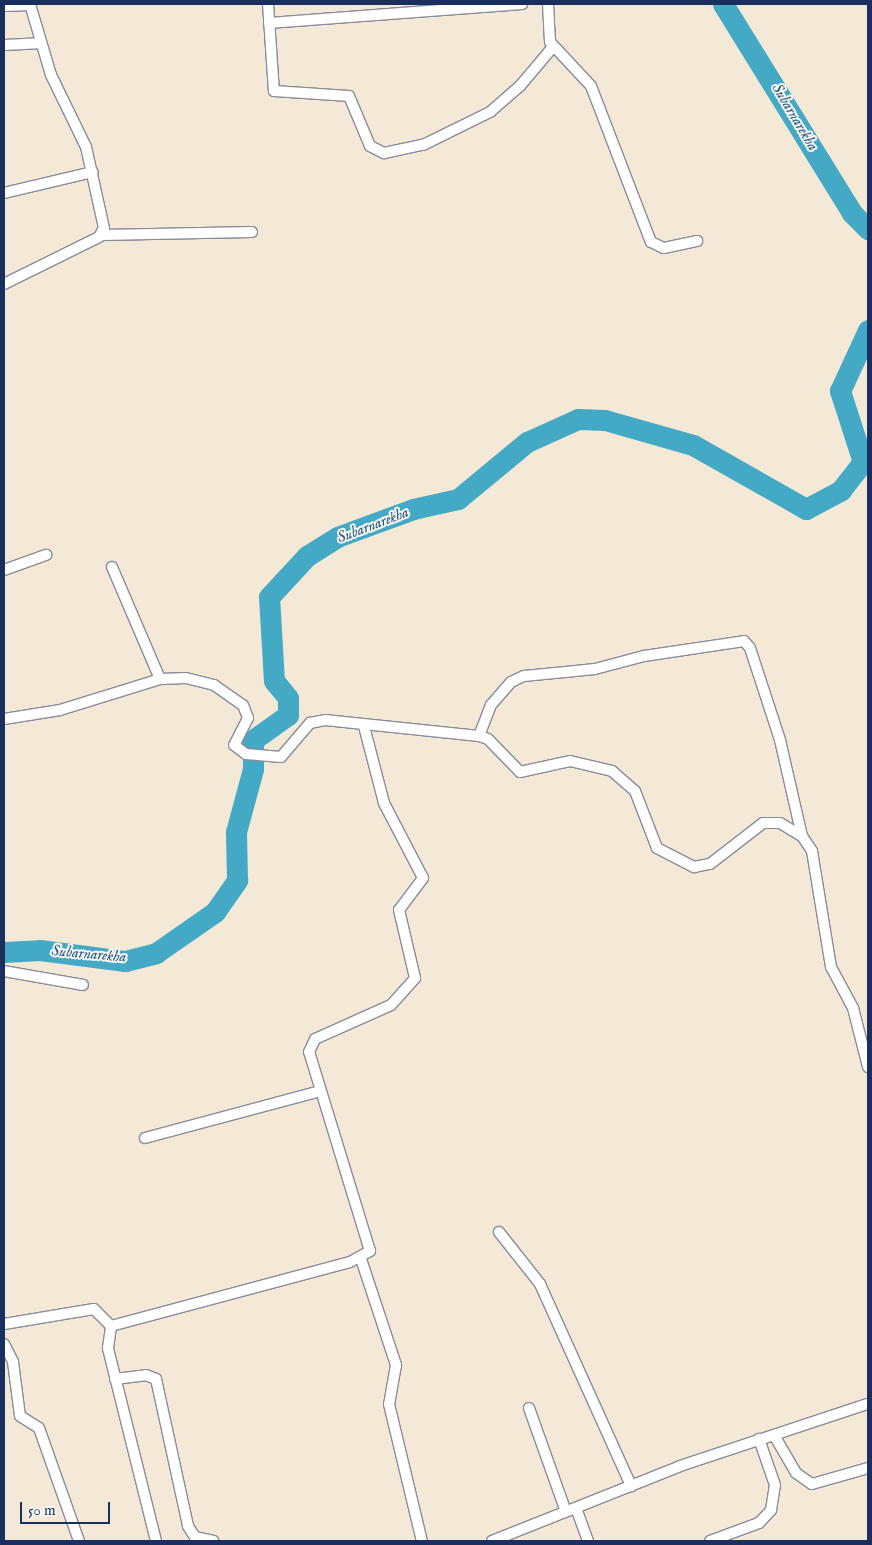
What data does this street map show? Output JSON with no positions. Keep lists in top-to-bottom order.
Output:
{
  "water": ["Subarnarekha"],
  "scale_bar": "50 m"
}
